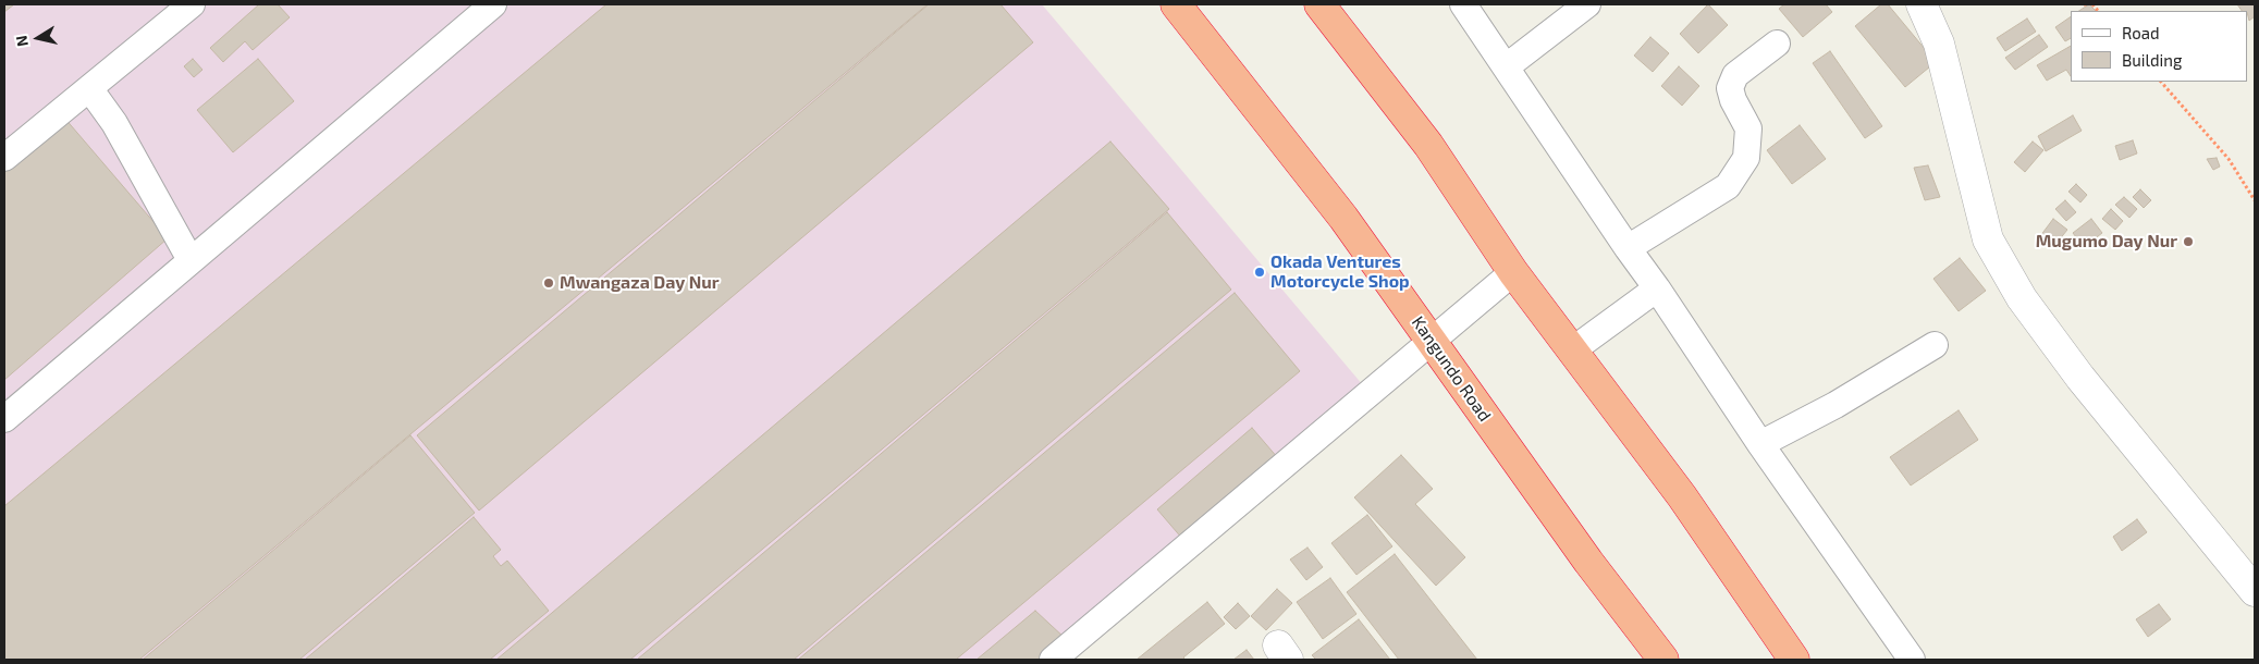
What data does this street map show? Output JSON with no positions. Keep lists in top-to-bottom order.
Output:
{
  "streets": {
    "highway": ["Kangundo Road"]
  },
  "places": ["Mugumo Day Nur", "Okada Ventures Motorcycle Shop", "Mwangaza Day Nur"],
  "legend": ["Road", "Building"],
  "north": "left"
}
